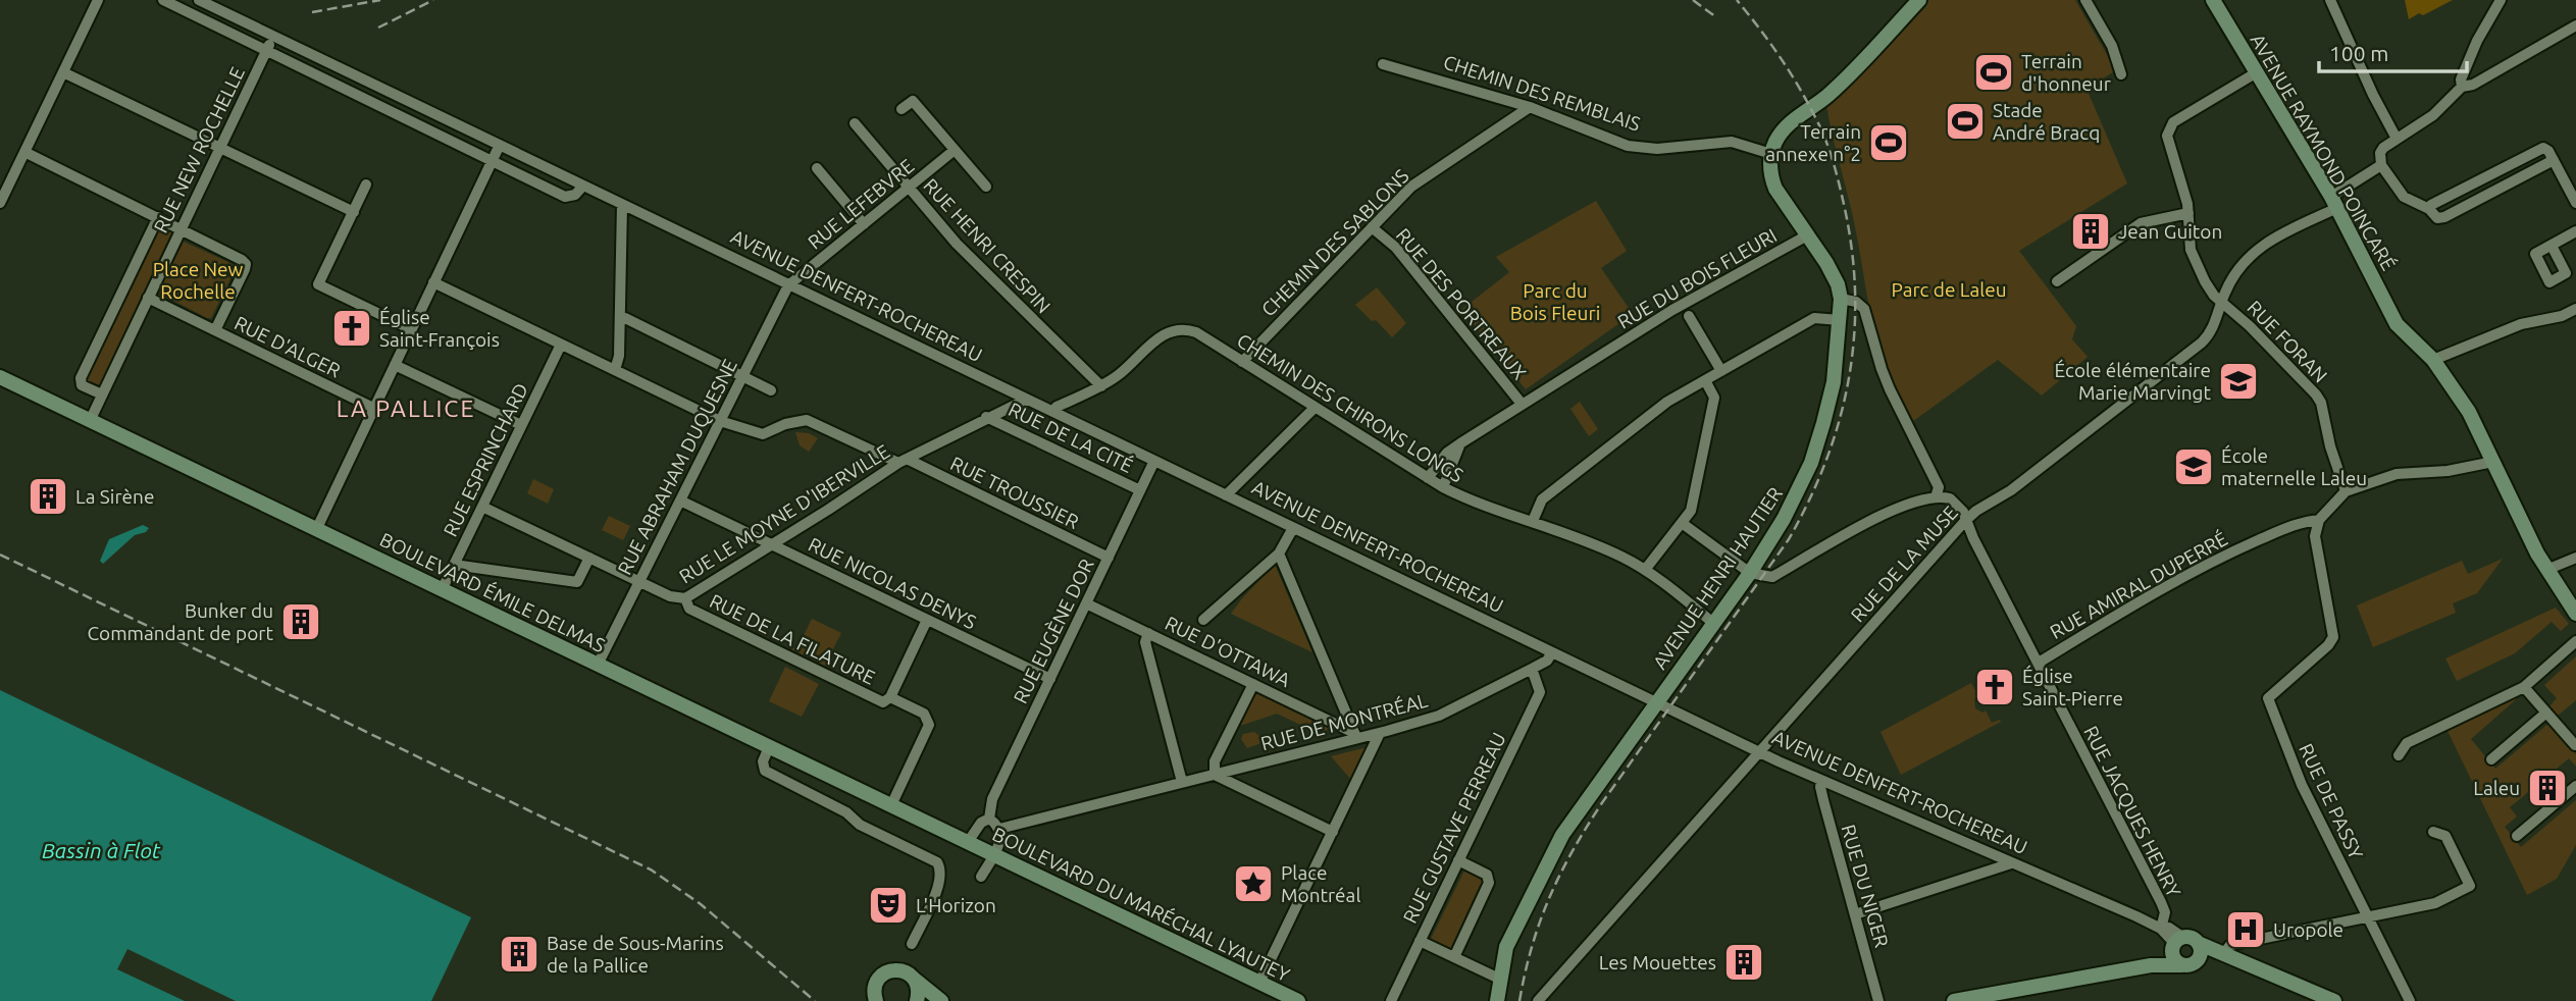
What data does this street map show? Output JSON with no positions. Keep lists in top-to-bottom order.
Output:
{
  "streets": {
    "main road": [
      "AVENUE RAYMOND POINCARÉ",
      "AVENUE HENRI HAUTIER",
      "BOULEVARD ÉMILE DELMAS",
      "BOULEVARD DU MARÉCHAL LYAUTEY"
    ],
    "street": [
      "CHEMIN DES REMBLAIS",
      "RUE NEW ROCHELLE",
      "RUE LEFEBVRE",
      "CHEMIN DES SABLONS",
      "RUE HENRI CRESPIN",
      "RUE DU BOIS FLEURI",
      "AVENUE DENFERT-ROCHEREAU",
      "RUE DES PORTREAUX",
      "RUE FORAN",
      "RUE D'ALGER",
      "CHEMIN DES CHIRONS LONGS",
      "RUE DE LA CITÉ",
      "RUE ESPRINCHARD",
      "RUE ABRAHAM DUQUESNE",
      "RUE TROUSSIER",
      "RUE LE MOYNE D'IBERVILLE",
      "RUE DE LA MUSE",
      "RUE NICOLAS DENYS",
      "RUE AMIRAL DUPERRÉ",
      "RUE EUGÈNE DOR",
      "RUE DE LA FILATURE",
      "RUE D'OTTAWA",
      "RUE DE MONTRÉAL",
      "RUE DE PASSY",
      "RUE JACQUES HENRY",
      "RUE GUSTAVE PERREAU",
      "RUE DU NIGER"
    ]
  },
  "crossings": [
    ["CHEMIN DES REMBLAIS", "CHEMIN DES SABLONS"],
    ["CHEMIN DES REMBLAIS", "AVENUE HENRI HAUTIER"],
    ["RUE NEW ROCHELLE", "AVENUE DENFERT-ROCHEREAU"],
    ["RUE NEW ROCHELLE", "RUE D'ALGER"],
    ["RUE NEW ROCHELLE", "BOULEVARD ÉMILE DELMAS"],
    ["AVENUE RAYMOND POINCARÉ", "RUE FORAN"],
    ["AVENUE RAYMOND POINCARÉ", "RUE DE LA MUSE"],
    ["RUE LEFEBVRE", "RUE HENRI CRESPIN"],
    ["RUE LEFEBVRE", "AVENUE DENFERT-ROCHEREAU"],
    ["RUE LEFEBVRE", "RUE ABRAHAM DUQUESNE"],
    ["CHEMIN DES SABLONS", "RUE DES PORTREAUX"],
    ["CHEMIN DES SABLONS", "CHEMIN DES CHIRONS LONGS"],
    ["RUE HENRI CRESPIN", "CHEMIN DES CHIRONS LONGS"],
    ["RUE DU BOIS FLEURI", "RUE DES PORTREAUX"],
    ["RUE DU BOIS FLEURI", "CHEMIN DES CHIRONS LONGS"],
    ["RUE DU BOIS FLEURI", "AVENUE HENRI HAUTIER"],
    ["AVENUE DENFERT-ROCHEREAU", "CHEMIN DES CHIRONS LONGS"],
    ["AVENUE DENFERT-ROCHEREAU", "RUE ABRAHAM DUQUESNE"],
    ["AVENUE DENFERT-ROCHEREAU", "RUE LE MOYNE D'IBERVILLE"],
    ["AVENUE DENFERT-ROCHEREAU", "RUE DE LA MUSE"],
    ["AVENUE DENFERT-ROCHEREAU", "AVENUE HENRI HAUTIER"],
    ["AVENUE DENFERT-ROCHEREAU", "RUE EUGÈNE DOR"],
    ["AVENUE DENFERT-ROCHEREAU", "RUE DE MONTRÉAL"],
    ["AVENUE DENFERT-ROCHEREAU", "RUE JACQUES HENRY"],
    ["AVENUE DENFERT-ROCHEREAU", "RUE DU NIGER"],
    ["RUE FORAN", "RUE DE LA MUSE"],
    ["CHEMIN DES CHIRONS LONGS", "AVENUE HENRI HAUTIER"],
    ["RUE DE LA CITÉ", "RUE LE MOYNE D'IBERVILLE"],
    ["RUE DE LA CITÉ", "RUE EUGÈNE DOR"],
    ["RUE ESPRINCHARD", "RUE TROUSSIER"],
    ["RUE ESPRINCHARD", "RUE LE MOYNE D'IBERVILLE"],
    ["RUE ESPRINCHARD", "BOULEVARD ÉMILE DELMAS"],
    ["RUE ABRAHAM DUQUESNE", "RUE TROUSSIER"],
    ["RUE ABRAHAM DUQUESNE", "RUE LE MOYNE D'IBERVILLE"],
    ["RUE ABRAHAM DUQUESNE", "RUE NICOLAS DENYS"],
    ["RUE ABRAHAM DUQUESNE", "BOULEVARD ÉMILE DELMAS"],
    ["RUE TROUSSIER", "RUE LE MOYNE D'IBERVILLE"],
    ["RUE TROUSSIER", "RUE EUGÈNE DOR"],
    ["RUE LE MOYNE D'IBERVILLE", "RUE NICOLAS DENYS"],
    ["RUE LE MOYNE D'IBERVILLE", "RUE DE LA FILATURE"],
    ["RUE DE LA MUSE", "RUE JACQUES HENRY"],
    ["RUE NICOLAS DENYS", "RUE EUGÈNE DOR"],
    ["RUE NICOLAS DENYS", "RUE DE LA FILATURE"],
    ["RUE AMIRAL DUPERRÉ", "RUE DE PASSY"],
    ["RUE AMIRAL DUPERRÉ", "RUE JACQUES HENRY"],
    ["BOULEVARD ÉMILE DELMAS", "BOULEVARD DU MARÉCHAL LYAUTEY"],
    ["RUE EUGÈNE DOR", "RUE D'OTTAWA"],
    ["RUE D'OTTAWA", "RUE DE MONTRÉAL"],
    ["RUE DE MONTRÉAL", "RUE GUSTAVE PERREAU"]
  ],
  "districts": ["LA PALLICE"],
  "water": ["Bassin à Flot"],
  "parks": ["Place New Rochelle", "Parc de Laleu", "Parc du Bois Fleuri"],
  "places": {
    "sports": ["Terrain d'honneur", "Stade André Bracq", "Terrain annexe n°2"],
    "building": [
      "Jean Guiton",
      "La Sirène",
      "Bunker du Commandant de port",
      "Laleu",
      "Base de Sous-Marins de la Pallice",
      "Les Mouettes"
    ],
    "church": ["Église Saint-François", "Église Saint-Pierre"],
    "school or university": ["École élémentaire Marie Marvingt", "École maternelle Laleu"],
    "place": ["Place Montréal"],
    "theatre": ["L'Horizon"],
    "hospital": ["Uropole"]
  },
  "scale_bar": "100 m"
}
